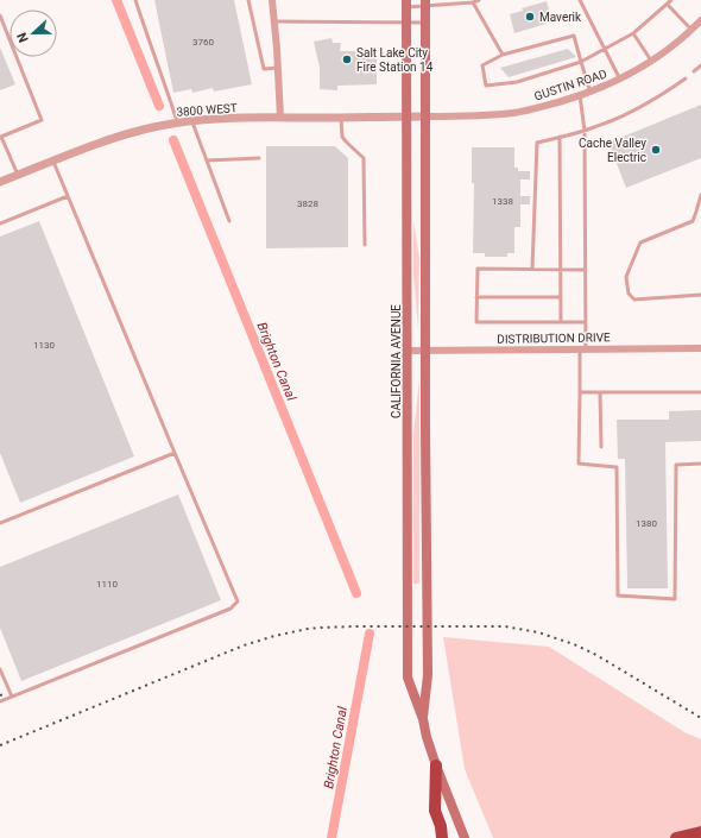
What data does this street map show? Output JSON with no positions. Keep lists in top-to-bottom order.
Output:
{
  "streets": {
    "main road": ["CALIFORNIA AVENUE"],
    "street": ["GUSTIN ROAD", "3800 WEST", "DISTRIBUTION DRIVE"]
  },
  "crossings": [
    ["GUSTIN ROAD", "3800 WEST"],
    ["GUSTIN ROAD", "CALIFORNIA AVENUE"],
    ["3800 WEST", "CALIFORNIA AVENUE"],
    ["DISTRIBUTION DRIVE", "CALIFORNIA AVENUE"]
  ],
  "water": ["Brighton Canal"],
  "places": ["Maverik", "Salt Lake City Fire Station 14", "Cache Valley Electric"],
  "house_numbers": [
    "3760",
    "1338",
    "3828",
    "1130",
    "1380",
    "1110"
  ],
  "north": "left"
}
